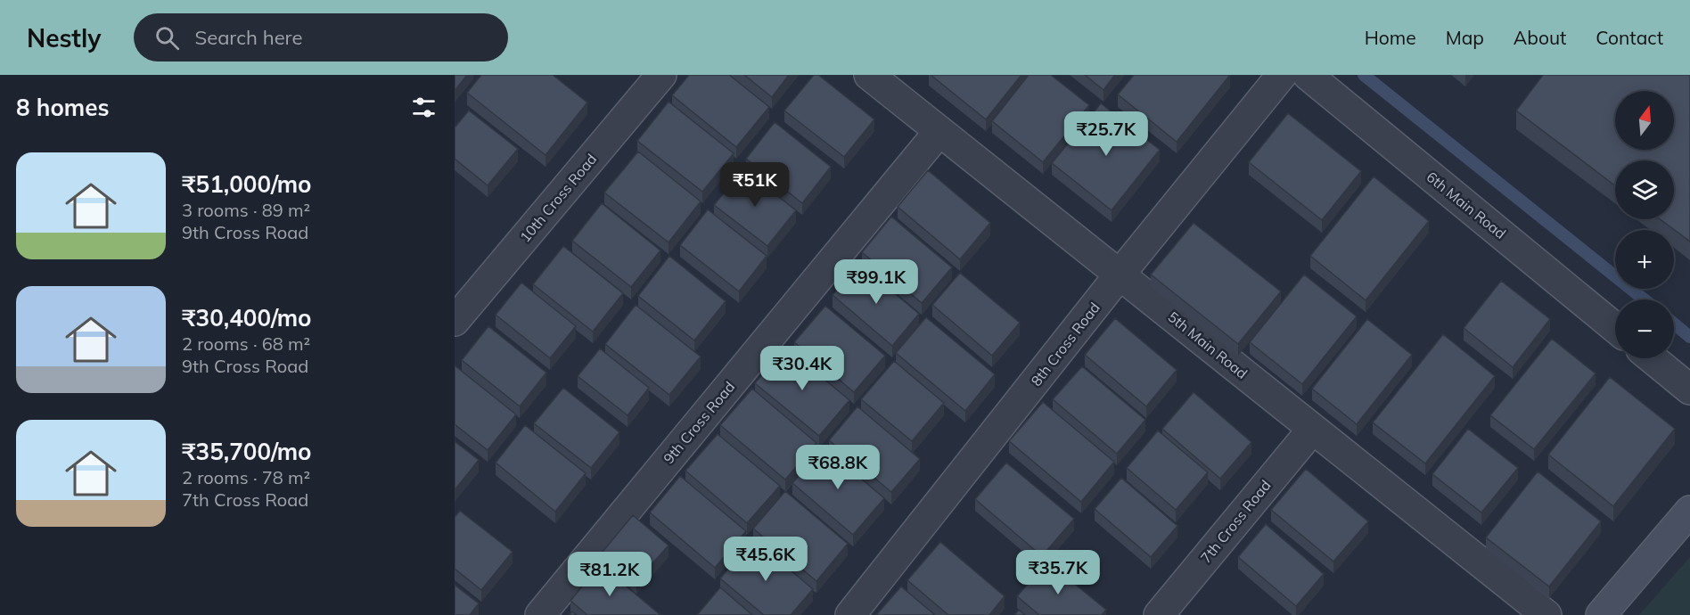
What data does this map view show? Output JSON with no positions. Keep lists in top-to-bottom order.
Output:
{
  "streets": {
    "street": [
      "10th Cross Road",
      "6th Main Road",
      "8th Cross Road",
      "5th Main Road",
      "9th Cross Road",
      "7th Cross Road"
    ]
  },
  "crossings": [
    ["8th Cross Road", "5th Main Road"],
    ["5th Main Road", "9th Cross Road"],
    ["5th Main Road", "7th Cross Road"]
  ],
  "north": "top",
  "page": {
    "header": "Nestly",
    "search": "Search here",
    "nav": [
      "Home",
      "Map",
      "About",
      "Contact"
    ],
    "heading": "8 homes",
    "map_buttons": ["+", "−"],
    "price": [
      "₹25.7K",
      "₹51K",
      "₹99.1K",
      "₹30.4K",
      "₹68.8K",
      "₹45.6K",
      "₹35.7K",
      "₹81.2K"
    ],
    "list": [
      {
        "name": "₹51,000/mo",
        "note": "3 rooms · 89 m² · 9th Cross Road"
      },
      {
        "name": "₹30,400/mo",
        "note": "2 rooms · 68 m² · 9th Cross Road"
      },
      {
        "name": "₹35,700/mo",
        "note": "2 rooms · 78 m² · 7th Cross Road"
      }
    ]
  }
}
